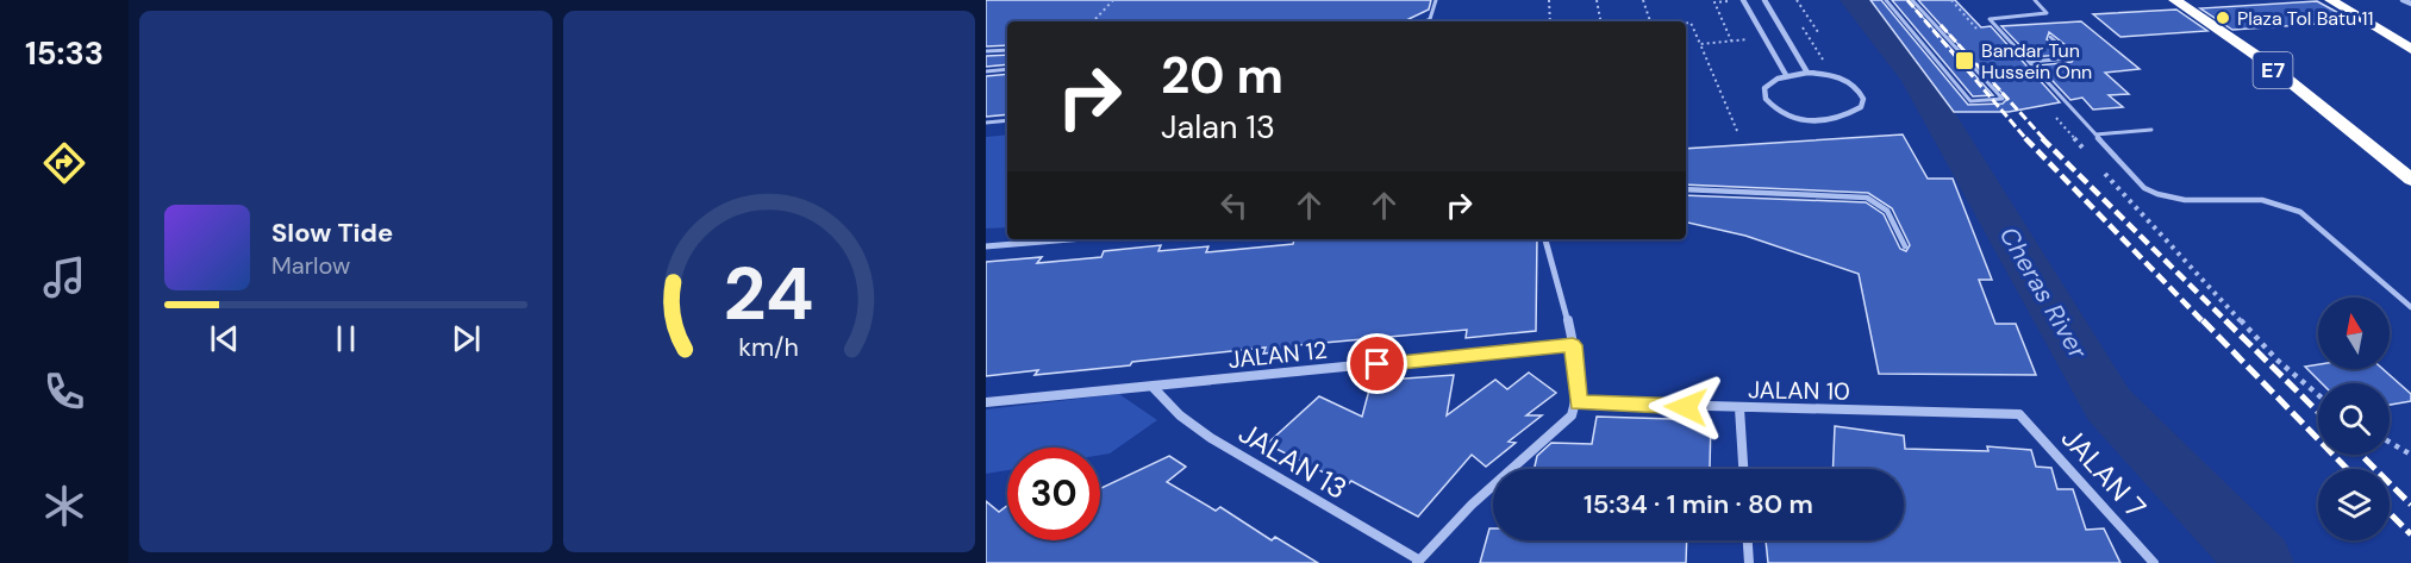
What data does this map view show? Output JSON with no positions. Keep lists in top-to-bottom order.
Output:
{
  "streets": {
    "highway": ["E7"],
    "street": [
      "JALAN 12",
      "JALAN 10",
      "JALAN 13",
      "JALAN 7"
    ]
  },
  "crossings": [
    ["JALAN 12", "JALAN 13"],
    ["JALAN 10", "JALAN 13"],
    ["JALAN 10", "JALAN 7"]
  ],
  "water": ["Cheras River"],
  "places": {
    "other": ["Plaza Tol Batu 11"],
    "transit": ["Bandar Tun Hussein Onn"]
  },
  "north": "top",
  "page": {
    "tabs": "15:33",
    "turn": ["20 m", "Jalan 13"],
    "song": ["Slow Tide", "Marlow"],
    "limit": "30",
    "trip": "15:34 · 1 min · 80 m",
    "gauge": ["24", "km/h"]
  }
}
